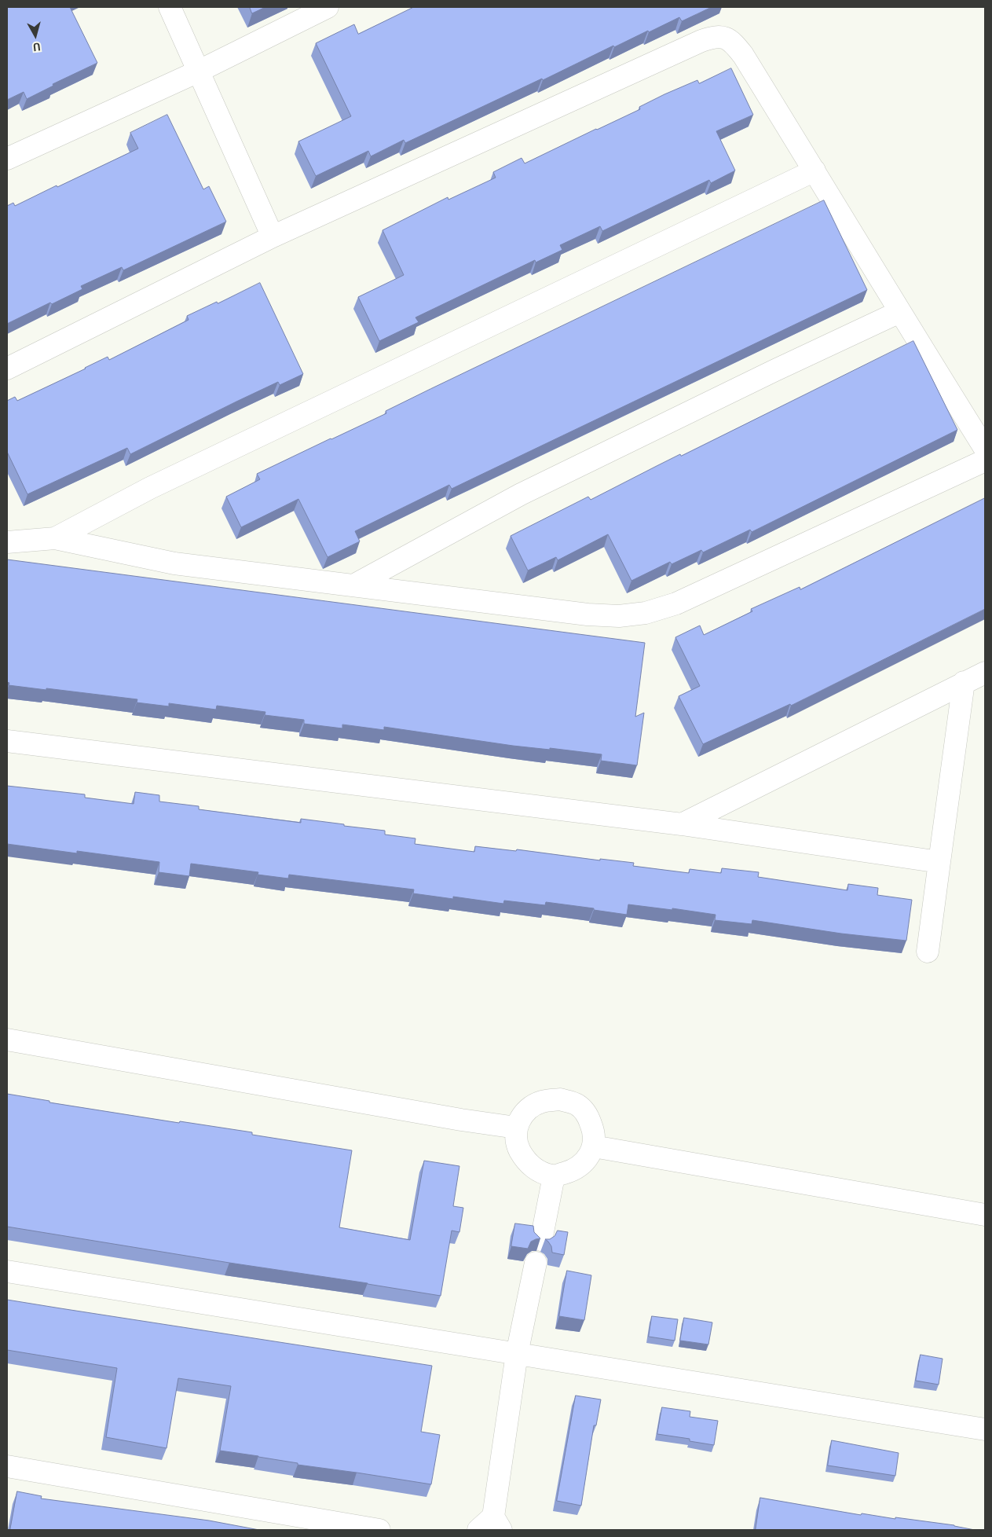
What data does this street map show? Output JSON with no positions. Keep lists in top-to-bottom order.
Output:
{
  "north": "bottom"
}
